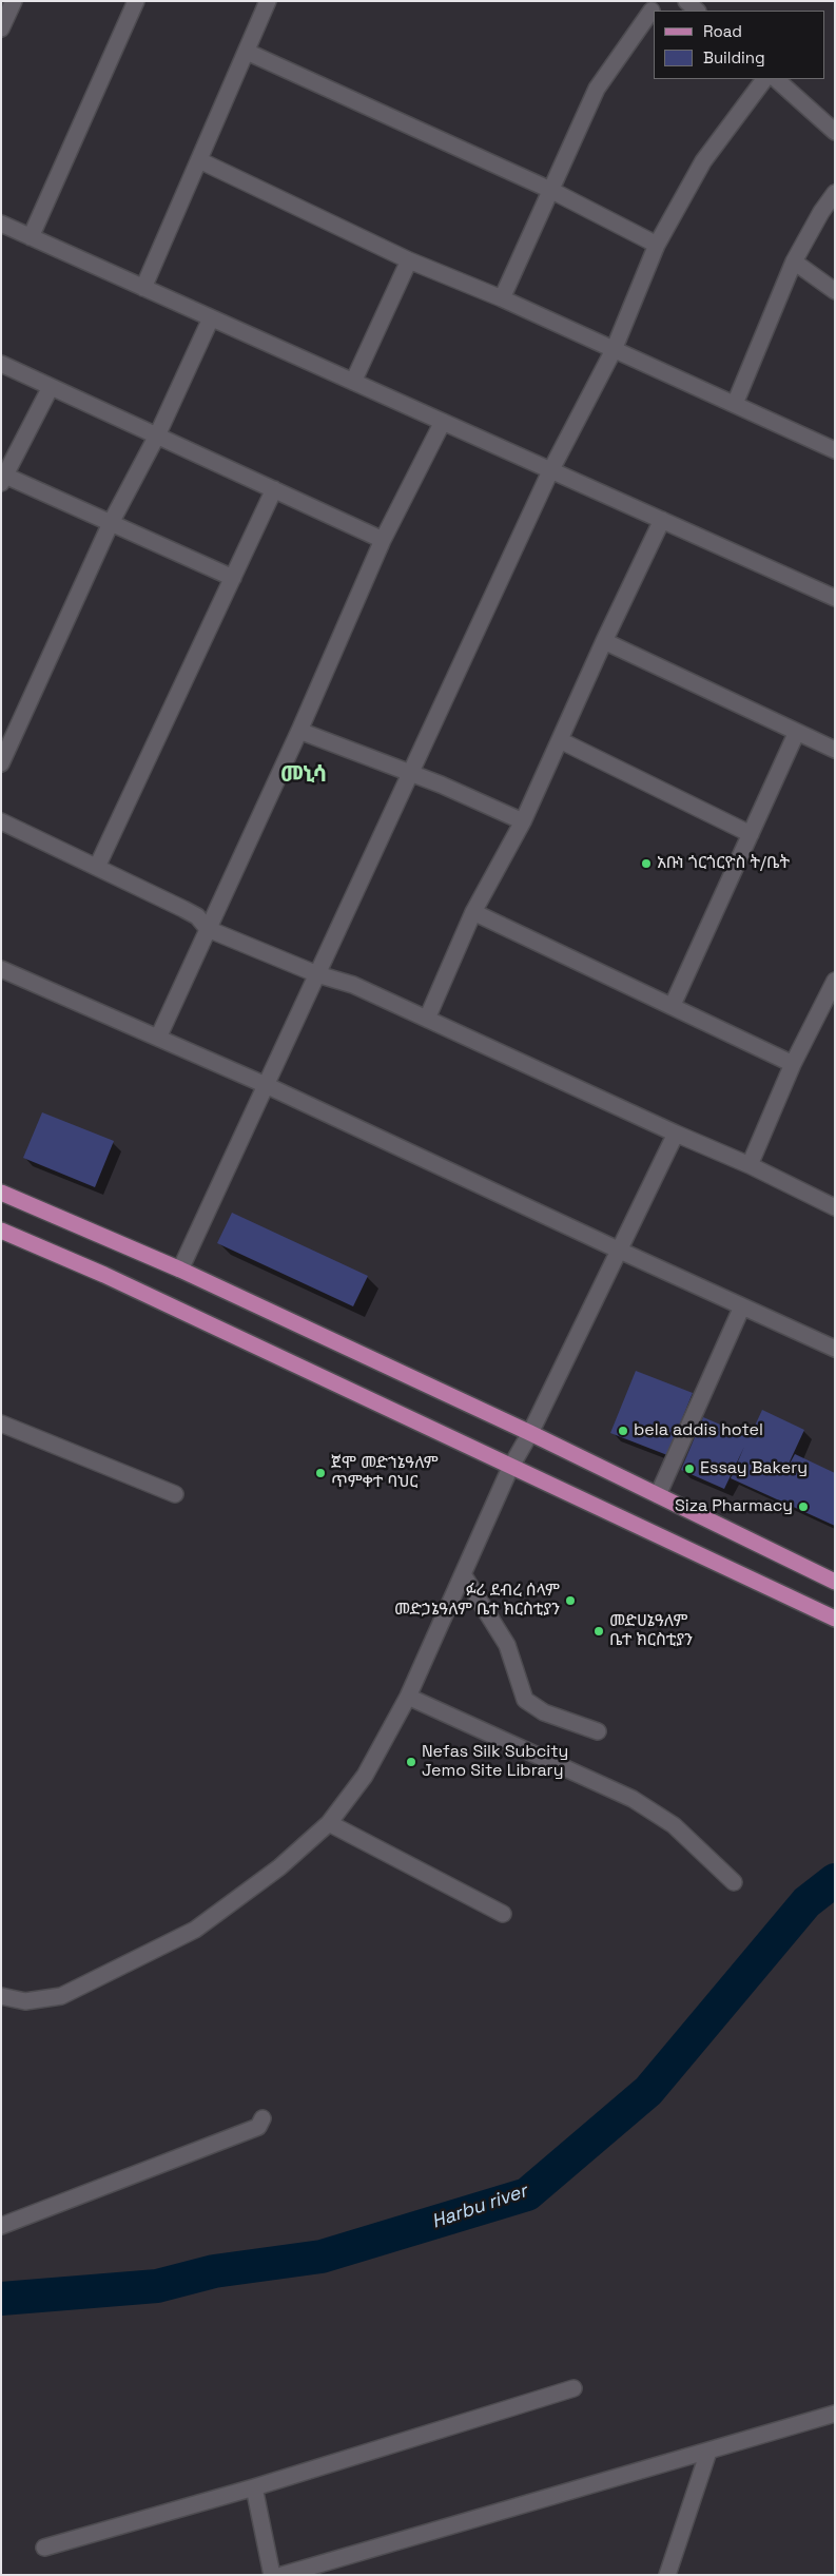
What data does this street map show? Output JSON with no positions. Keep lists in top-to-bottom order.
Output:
{
  "districts": ["መኒሳ"],
  "water": ["Harbu river"],
  "places": [
    "አቡነ ጎርጎርዮስ ት/ቤት",
    "bela addis hotel",
    "Essay Bakery",
    "ጀሞ መድኀኔዓለም ጥምቀተ ባህር",
    "Siza Pharmacy",
    "ፉሪ ደብረ ሰላም መድኃኔዓለም ቤተ ክርስቲያን",
    "መድሀኔዓለም ቤተ ክርስቲያን",
    "Nefas Silk Subcity Jemo Site Library"
  ],
  "legend": ["Road", "Building"]
}
